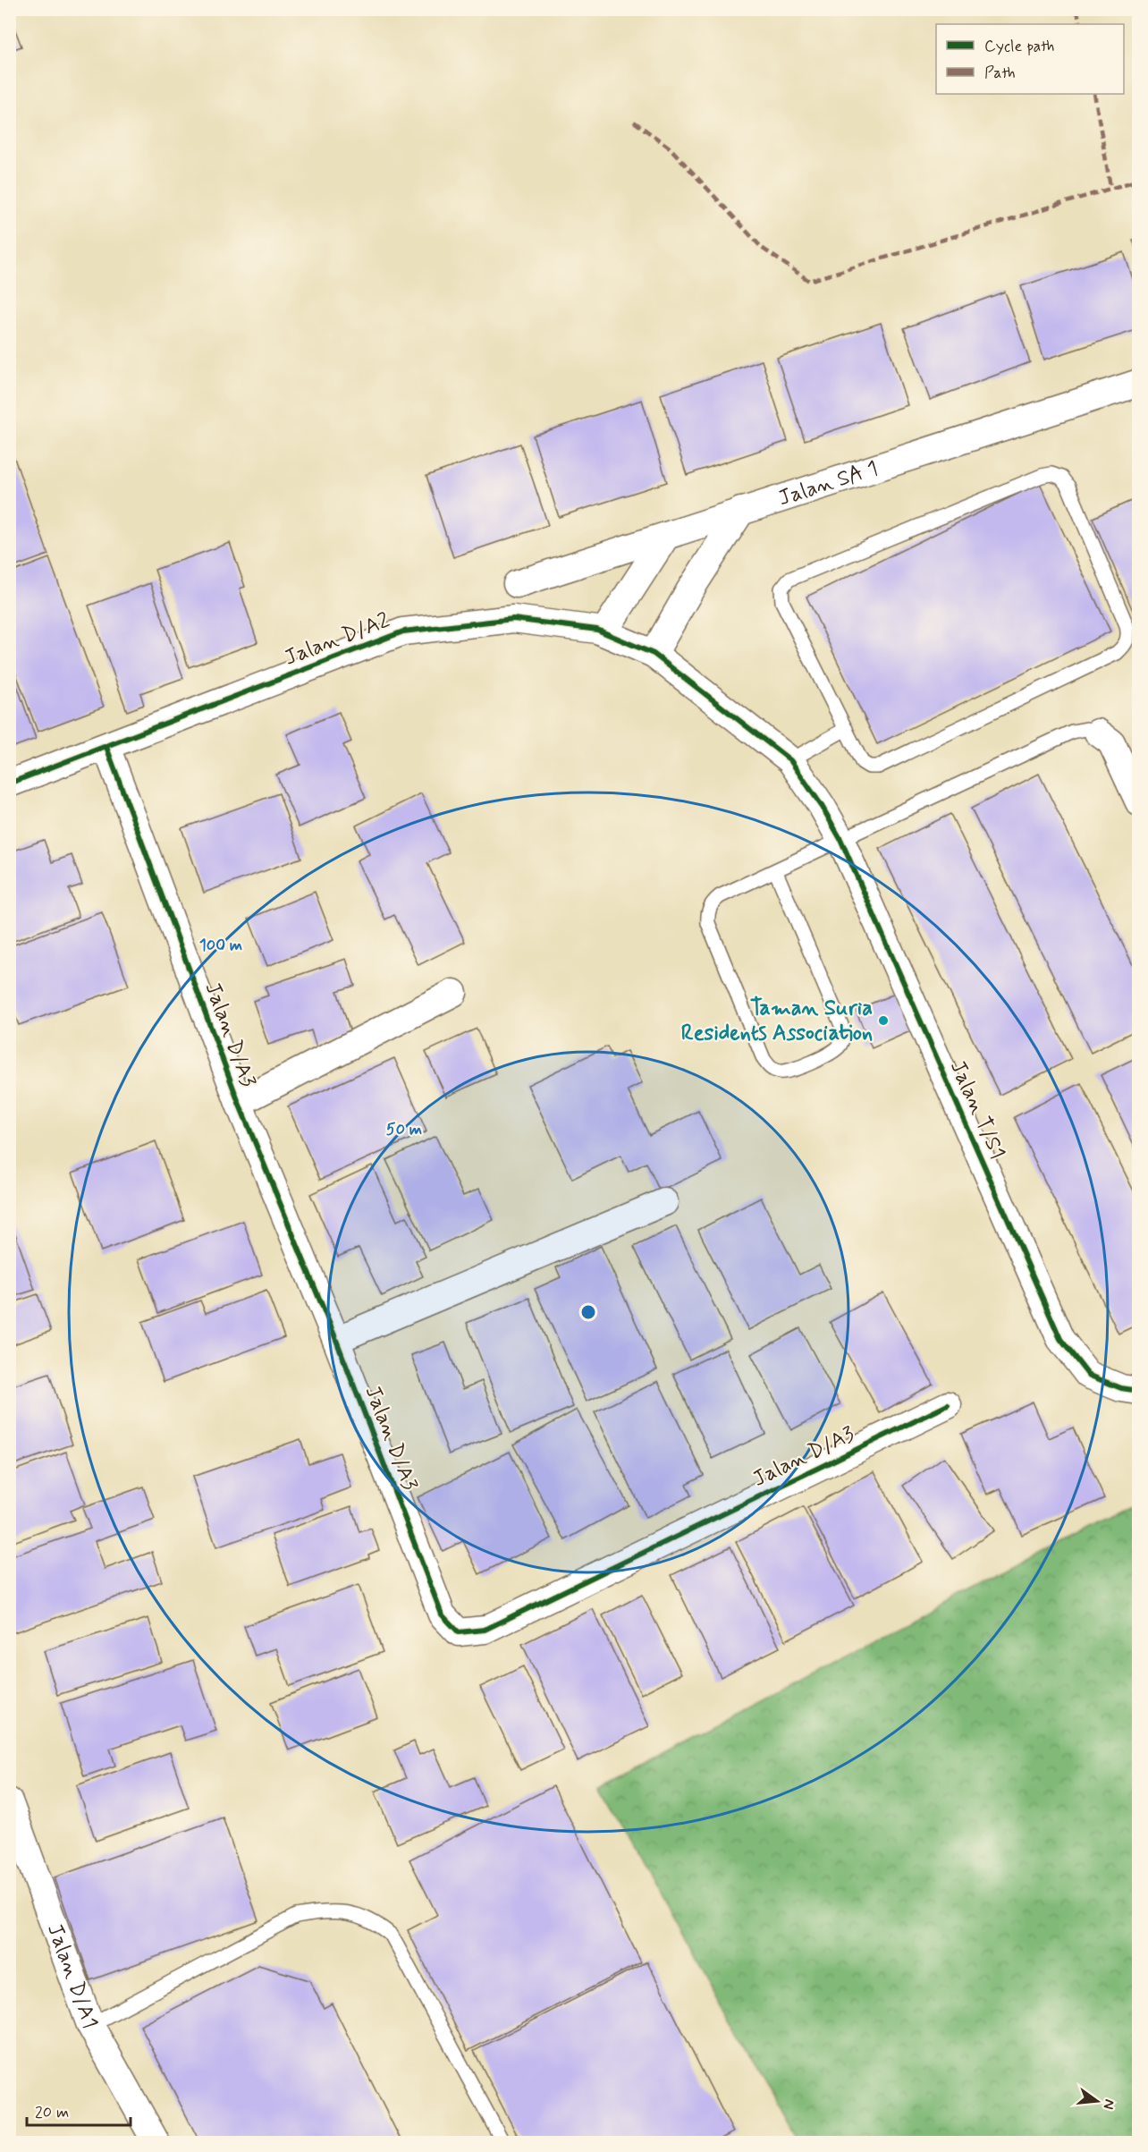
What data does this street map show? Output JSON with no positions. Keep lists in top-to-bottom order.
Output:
{
  "streets": {
    "street": [
      "Jalan SA 1",
      "Jalan D/A2",
      "Jalan D/A3",
      "Jalan T/S1",
      "Jalan D/A1"
    ]
  },
  "crossings": [
    ["Jalan D/A2", "Jalan D/A3"],
    ["Jalan D/A2", "Jalan T/S1"]
  ],
  "places": ["Taman Suria Residents Association"],
  "legend": ["Cycle path", "Path"],
  "scale_bar": "20 m",
  "north": "right",
  "rings": ["100 m", "50 m"]
}
